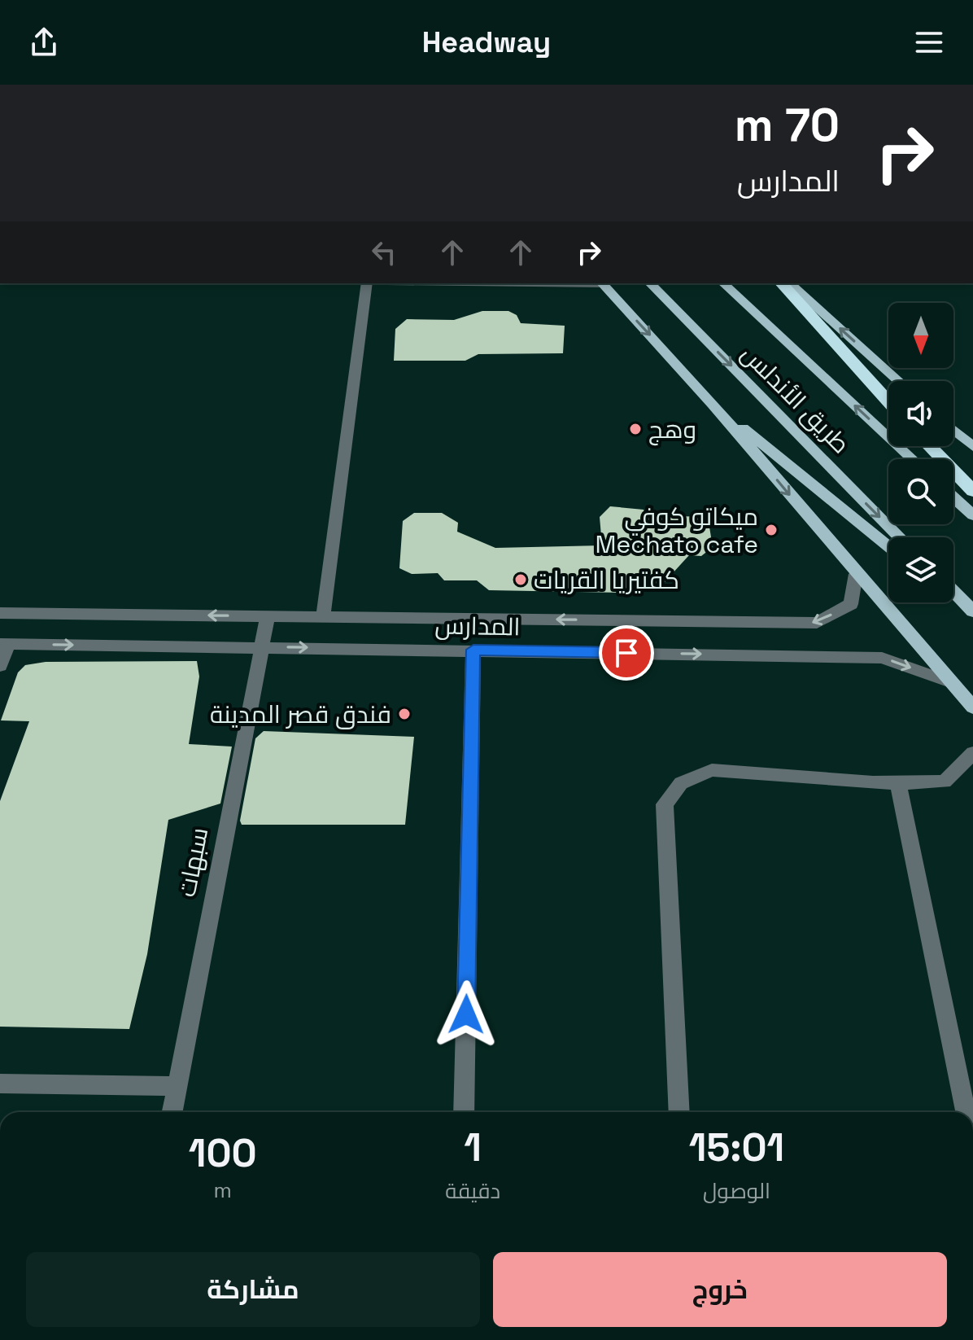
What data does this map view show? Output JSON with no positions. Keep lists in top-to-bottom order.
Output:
{
  "streets": {
    "main road": ["طريق الأندلس"],
    "street": ["المدارس", "سبهات"]
  },
  "crossings": [
    ["المدارس", "سبهات"]
  ],
  "places": [
    "وهج",
    "ميكاتو كوفي Mechato cafe",
    "كفتيريا القريات",
    "فندق قصر المدينة"
  ],
  "north": "bottom",
  "page": {
    "header": "Headway",
    "turn": ["70 m", "المدارس"],
    "eta": [
      "15:01",
      "الوصول",
      "1",
      "دقيقة",
      "100",
      "m"
    ],
    "buttons": ["خروج", "مشاركة"]
  }
}
